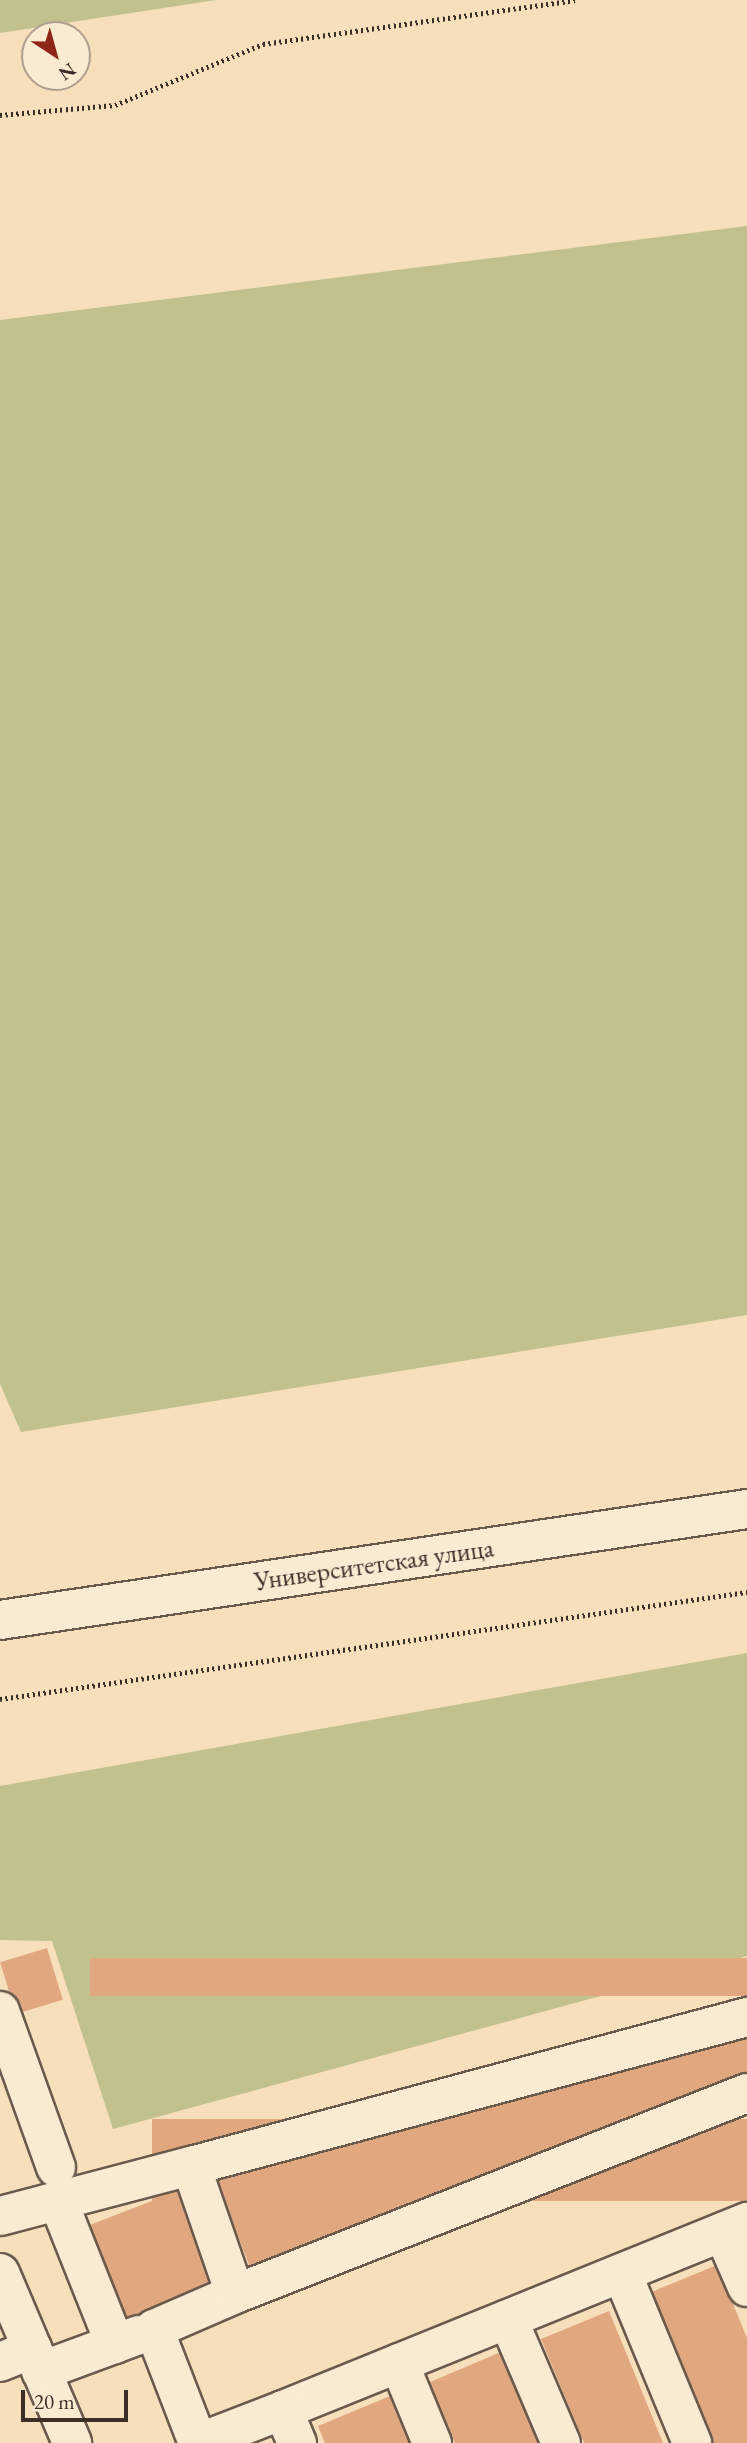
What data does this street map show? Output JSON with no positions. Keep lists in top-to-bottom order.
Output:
{
  "streets": {
    "street": ["Университетская улица"]
  },
  "scale_bar": "20 m",
  "north": "bottom right"
}
